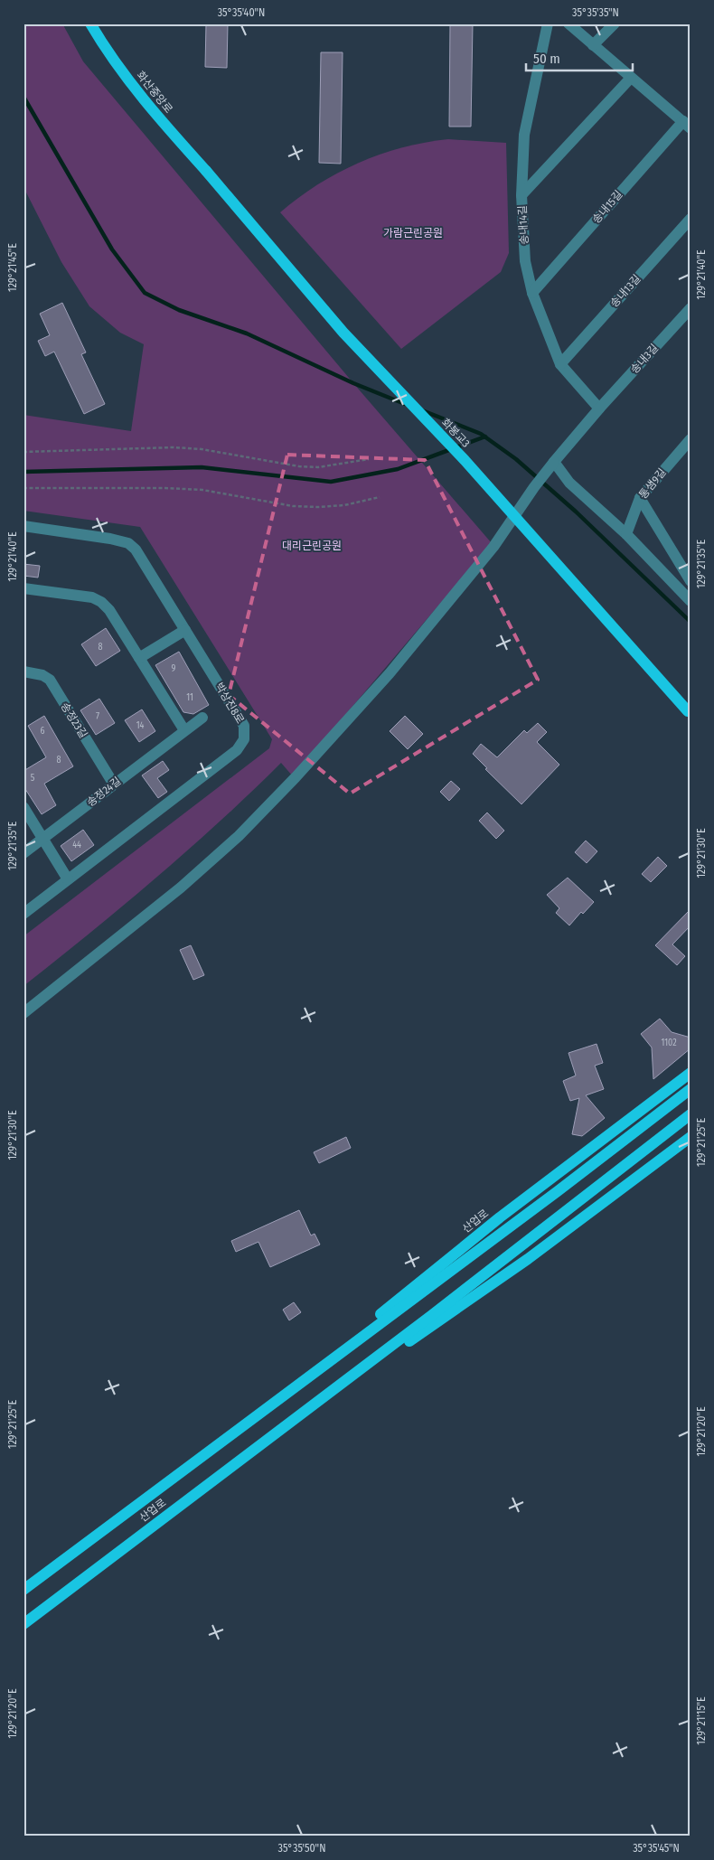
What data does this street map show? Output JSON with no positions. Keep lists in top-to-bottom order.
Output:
{
  "streets": {
    "main road": ["화산중앙로", "화봉교3", "산업로"],
    "street": [
      "송내15길",
      "송내14길",
      "송내13길",
      "송내3길",
      "통샘9길",
      "박상진8로",
      "송정23길",
      "송정24길"
    ]
  },
  "crossings": [
    ["화산중앙로", "화봉교3"],
    ["송내15길", "송내14길"],
    ["송내14길", "송내13길"],
    ["송내14길", "송내3길"],
    ["송정23길", "송정24길"]
  ],
  "parks": ["가람근린공원", "대리근린공원"],
  "house_numbers": [
    "8",
    "9",
    "11",
    "7",
    "14",
    "6",
    "8",
    "5",
    "44",
    "1102"
  ],
  "scale_bar": "50 m",
  "coordinates": [
    "35°35'40\"N",
    "35°35'35\"N",
    "129°21'45\"E",
    "129°21'40\"E",
    "129°21'35\"E",
    "129°21'30\"E",
    "129°21'25\"E",
    "129°21'20\"E",
    "129°21'15\"E",
    "35°35'50\"N",
    "35°35'45\"N"
  ]
}
